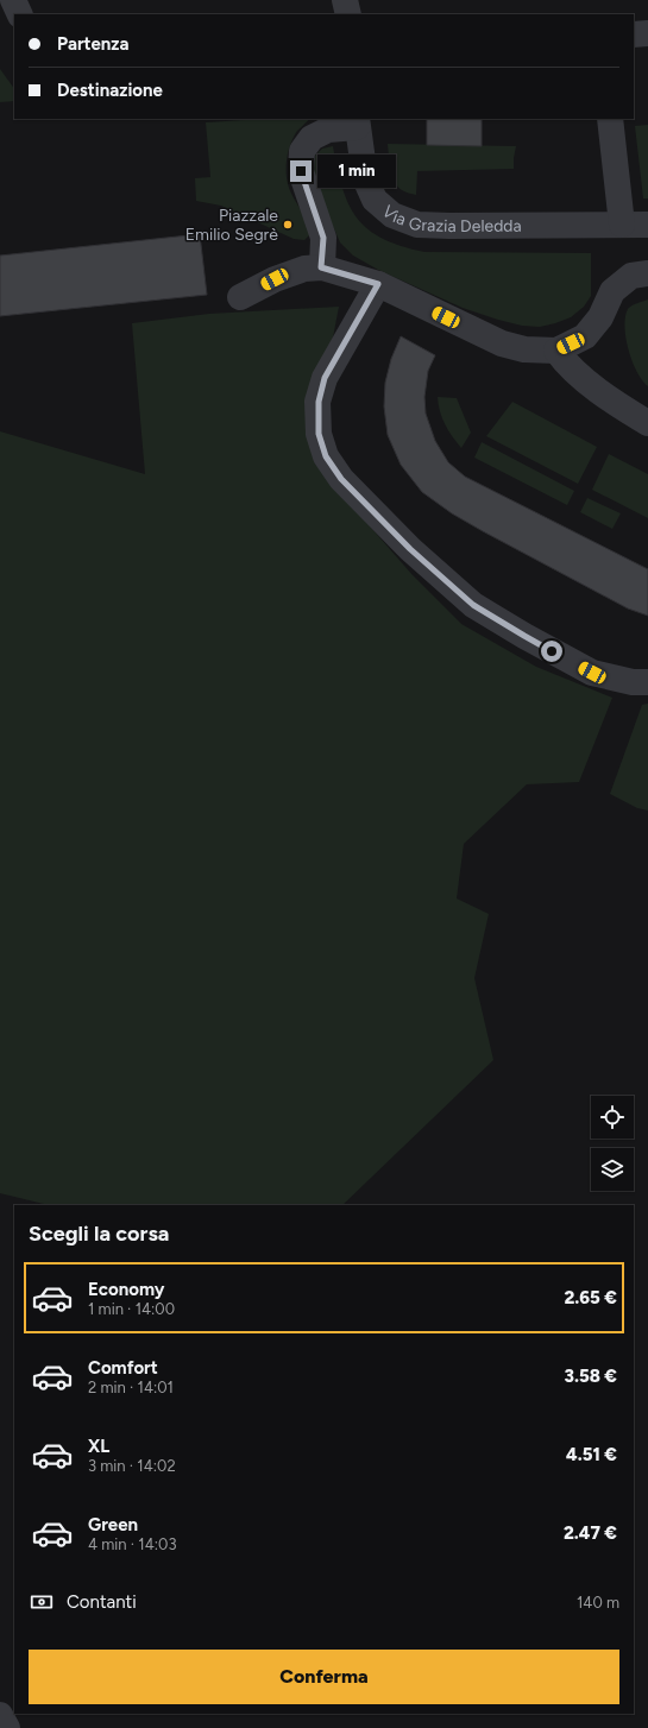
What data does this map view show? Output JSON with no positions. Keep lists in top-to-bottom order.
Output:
{
  "streets": {
    "street": ["Via Grazia Deledda"]
  },
  "places": ["Piazzale Emilio Segrè"],
  "page": {
    "banner": ["Partenza", "Destinazione"],
    "bubble": "1 min",
    "heading": "Scegli la corsa",
    "list": [
      {
        "name": "Economy",
        "note": "1 min · 14:00",
        "value": "2.65 €"
      },
      {
        "name": "Comfort",
        "note": "2 min · 14:01",
        "value": "3.58 €"
      },
      {
        "name": "XL",
        "note": "3 min · 14:02",
        "value": "4.51 €"
      },
      {
        "name": "Green",
        "note": "4 min · 14:03",
        "value": "2.47 €"
      }
    ],
    "pay": ["Contanti", "140 m"],
    "buttons": "Conferma"
  }
}
